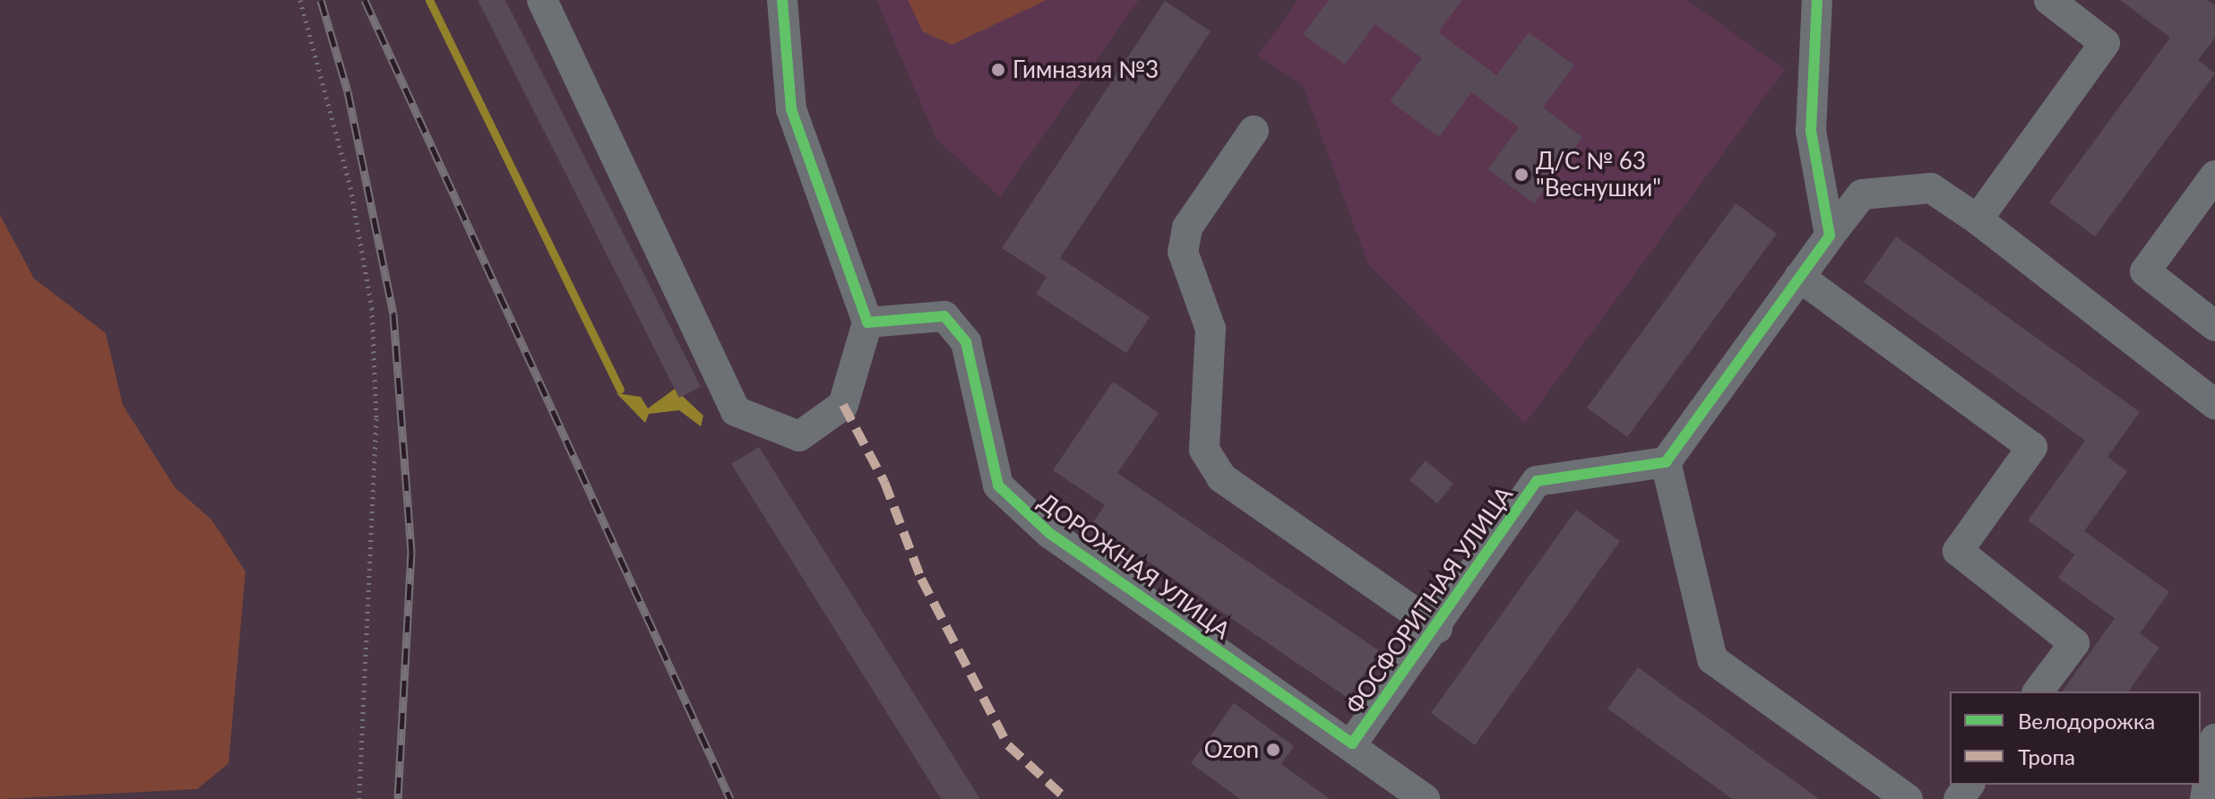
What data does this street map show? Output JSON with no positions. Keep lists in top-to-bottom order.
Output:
{
  "streets": {
    "street": ["ДОРОЖНАЯ УЛИЦА", "ФОСФОРИТНАЯ УЛИЦА"]
  },
  "crossings": [
    ["ДОРОЖНАЯ УЛИЦА", "ФОСФОРИТНАЯ УЛИЦА"]
  ],
  "places": ["Гимназия №3", "Д/С № 63 \"Веснушки\"", "Ozon"],
  "legend": ["Велодорожка", "Тропа"]
}
